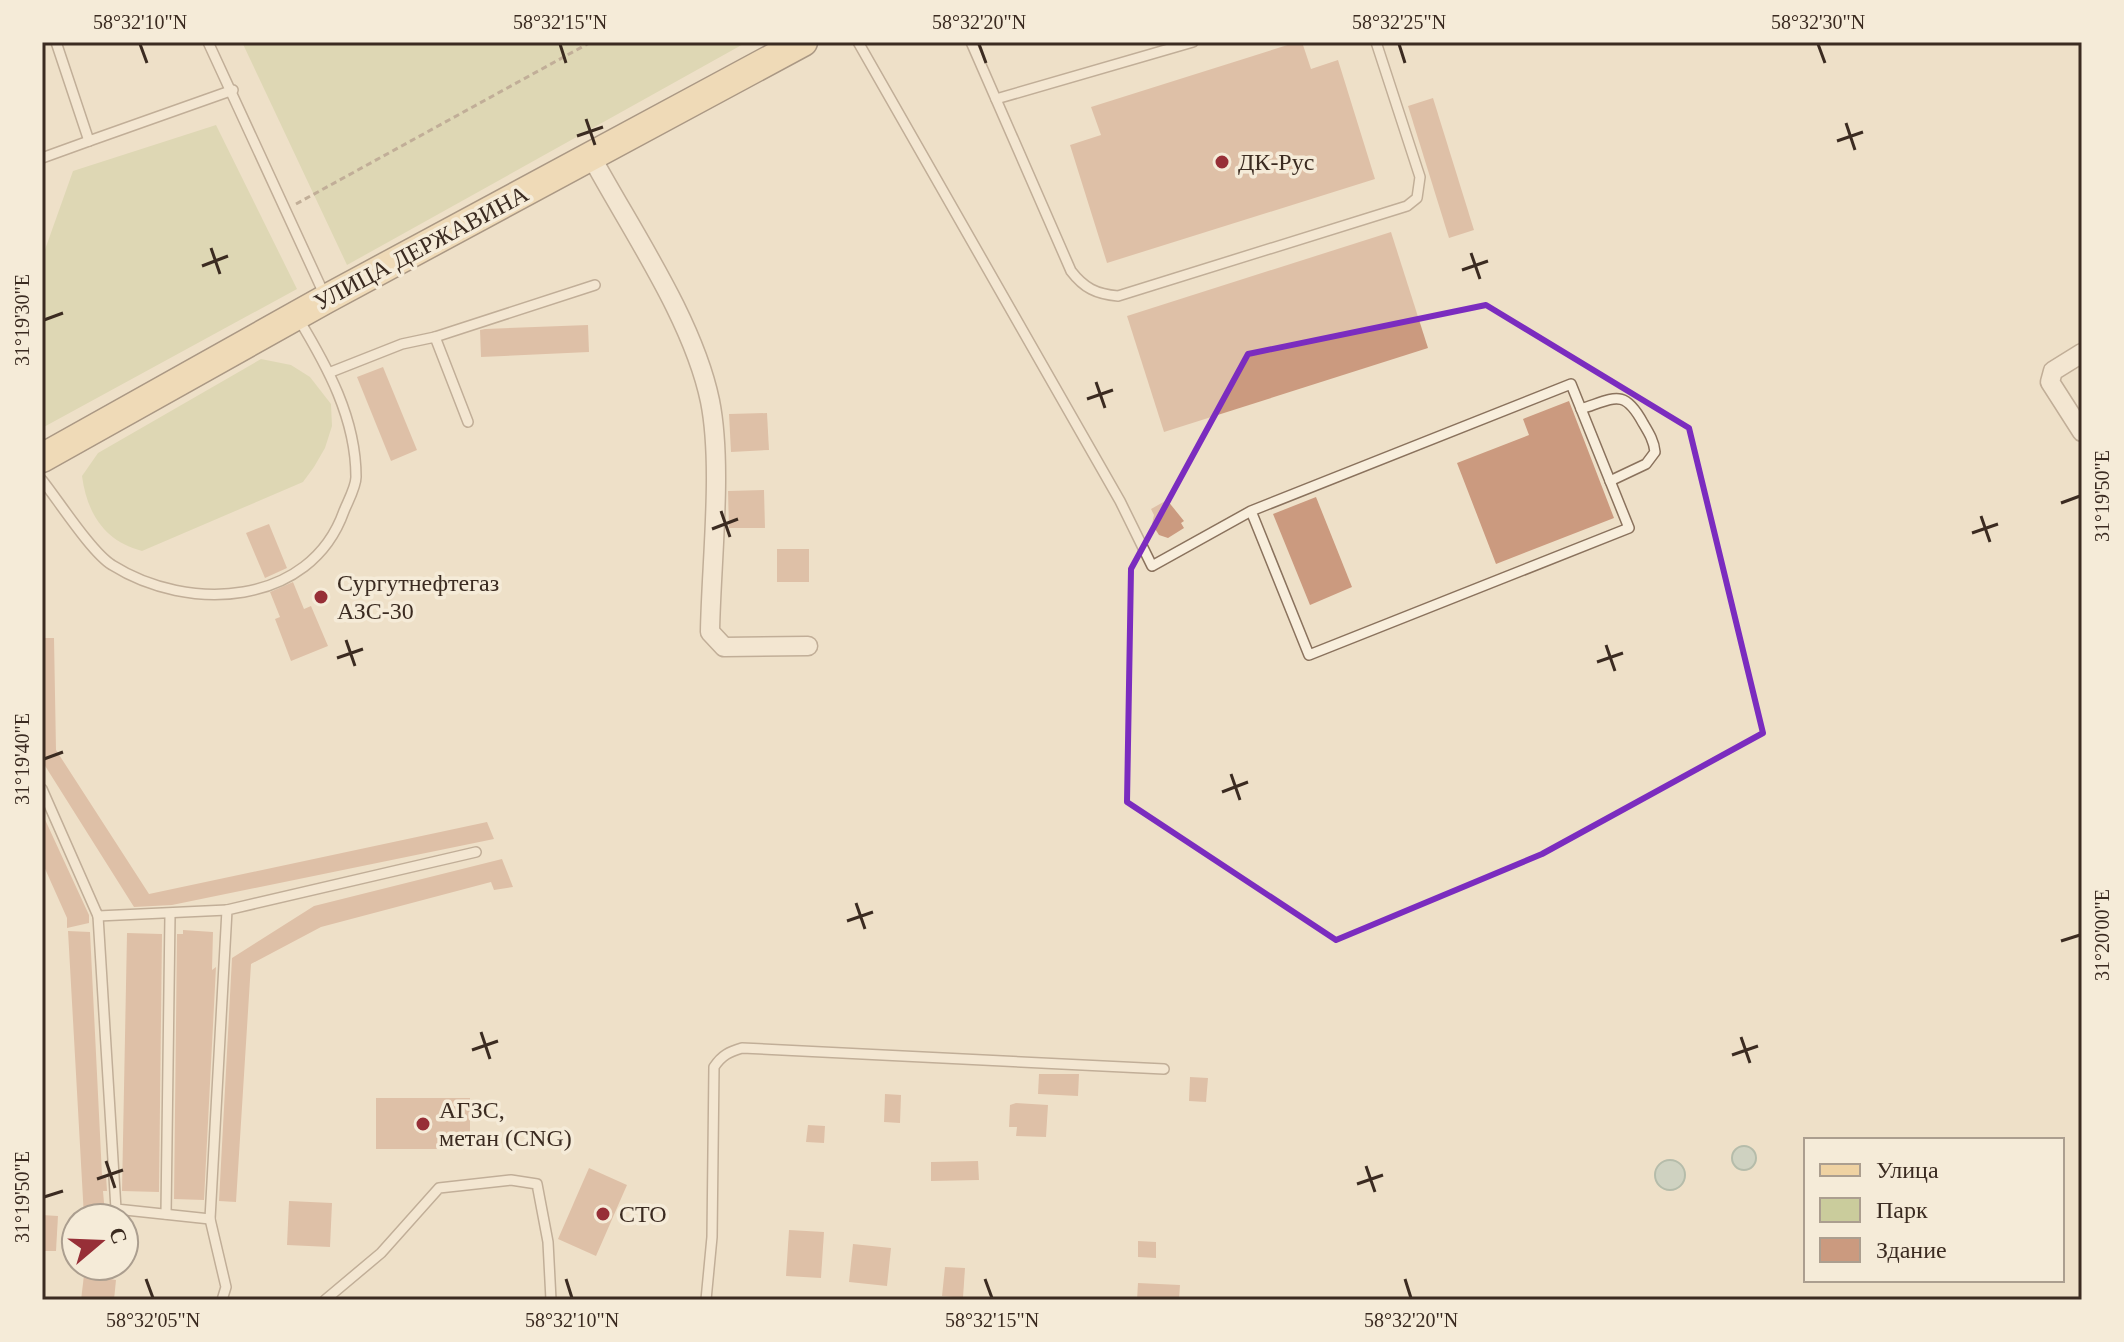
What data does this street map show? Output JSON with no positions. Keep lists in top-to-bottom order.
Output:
{
  "streets": {
    "main road": ["УЛИЦА ДЕРЖАВИНА"]
  },
  "places": [
    "ДК-Рус",
    "Сургутнефтегаз АЗС-30",
    "АГЗС, метан (CNG)",
    "СТО"
  ],
  "legend": ["Улица", "Парк", "Здание"],
  "north": "right",
  "coordinates": [
    "58°32'10\"N",
    "58°32'15\"N",
    "58°32'20\"N",
    "58°32'25\"N",
    "58°32'30\"N",
    "31°19'30\"E",
    "31°19'50\"E",
    "31°19'40\"E",
    "31°20'00\"E",
    "58°32'05\"N"
  ]
}
